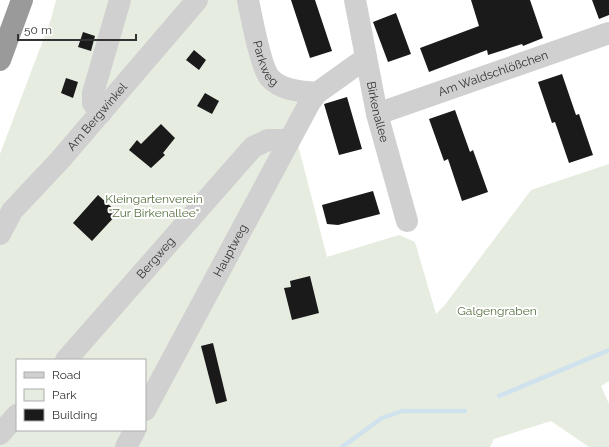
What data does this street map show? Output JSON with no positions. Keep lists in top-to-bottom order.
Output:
{
  "streets": {
    "street": [
      "Parkweg",
      "Am Waldschlößchen",
      "Birkenallee",
      "Am Bergwinkel",
      "Hauptweg",
      "Bergweg"
    ]
  },
  "crossings": [
    ["Parkweg", "Hauptweg"],
    ["Am Waldschlößchen", "Birkenallee"],
    ["Hauptweg", "Bergweg"]
  ],
  "parks": ["Kleingartenverein \"Zur Birkenallee\"", "Galgengraben"],
  "legend": ["Road", "Park", "Building"],
  "scale_bar": "50 m"
}
